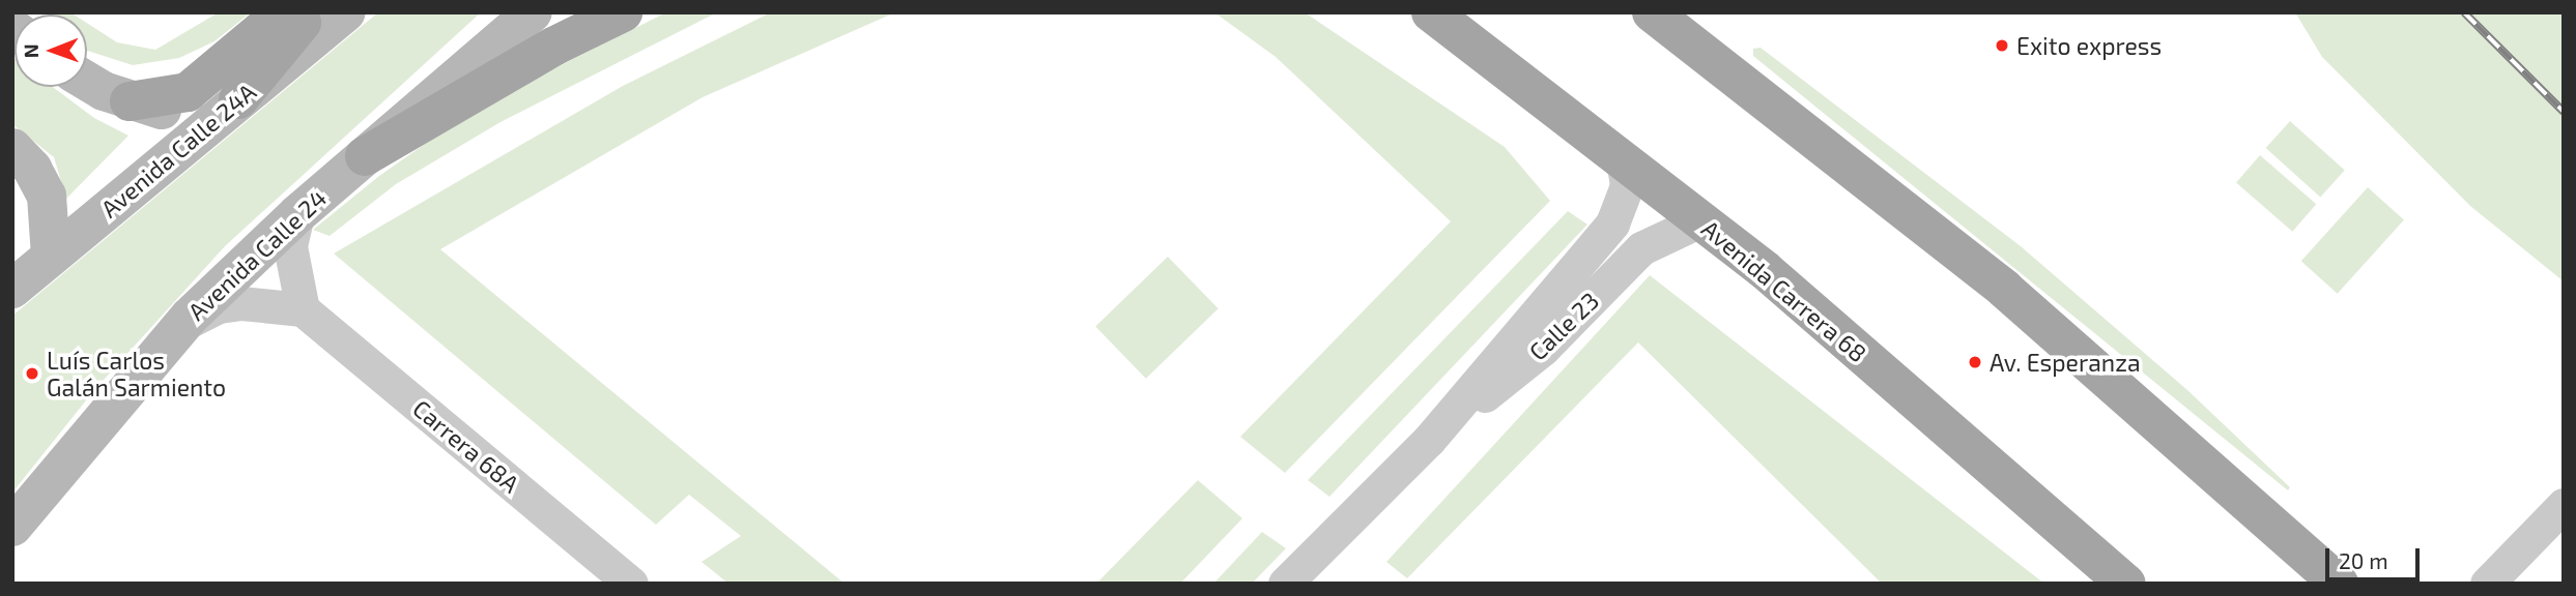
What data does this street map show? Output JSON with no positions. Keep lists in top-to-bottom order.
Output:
{
  "streets": {
    "main road": ["Avenida Calle 24A", "Avenida Calle 24", "Avenida Carrera 68"],
    "street": ["Calle 23", "Carrera 68A"]
  },
  "crossings": [
    ["Avenida Carrera 68", "Calle 23"]
  ],
  "places": ["Exito express", "Av. Esperanza", "Luís Carlos Galán Sarmiento"],
  "scale_bar": "20 m",
  "north": "left"
}
